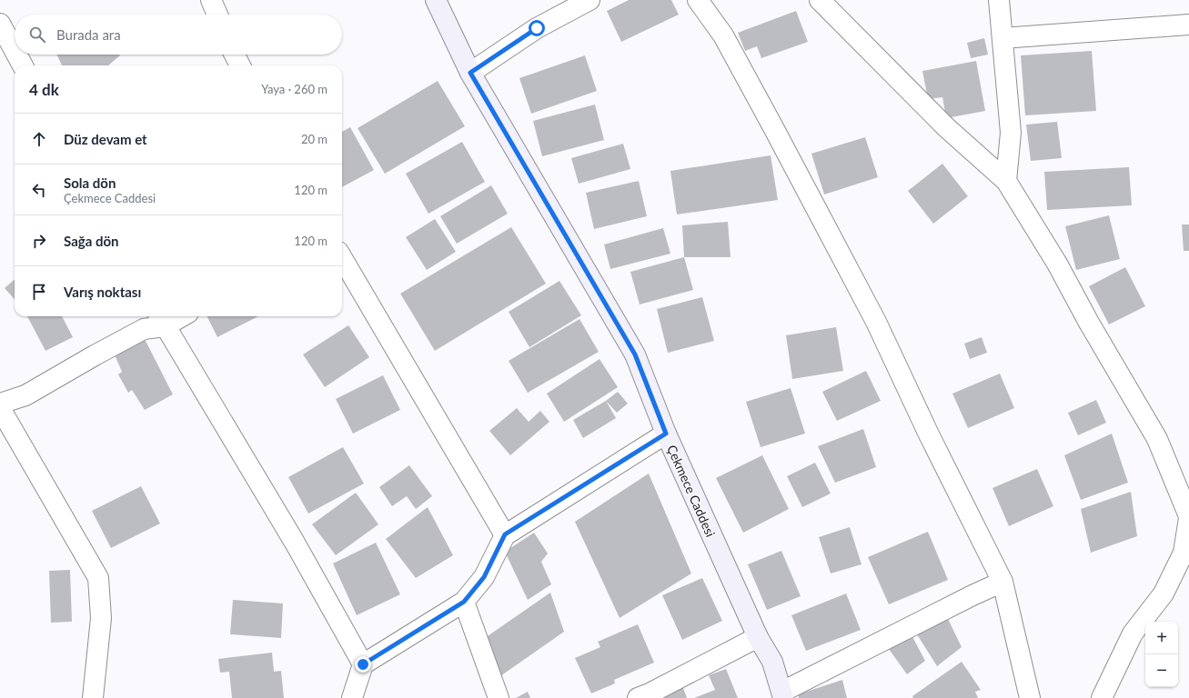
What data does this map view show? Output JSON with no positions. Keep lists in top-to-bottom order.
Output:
{
  "streets": {
    "main road": ["Çekmece Caddesi"]
  },
  "page": {
    "search": "Burada ara",
    "heading": ["4 dk", "Yaya · 260 m"],
    "list": [
      ["Düz devam et", "20 m"],
      ["Sola dön", "Çekmece Caddesi", "120 m"],
      ["Sağa dön", "120 m"],
      "Varış noktası"
    ],
    "map_buttons": ["+", "−"]
  }
}
